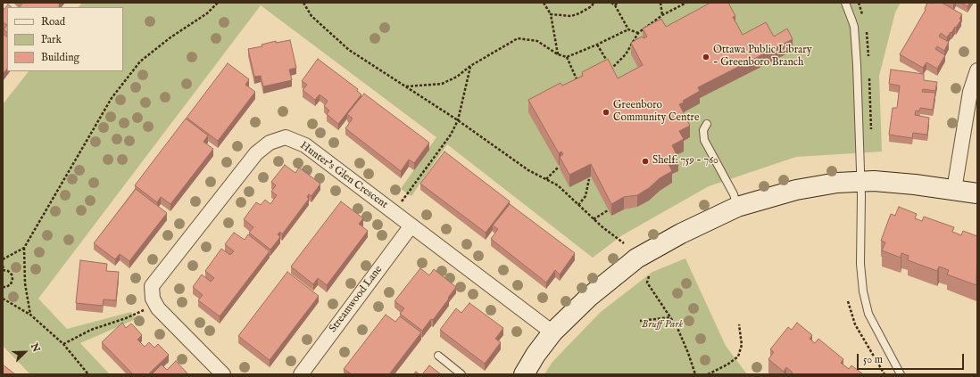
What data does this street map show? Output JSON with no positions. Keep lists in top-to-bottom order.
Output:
{
  "streets": {
    "street": ["Hunter's Glen Crescent", "Streamwood Lane"]
  },
  "crossings": [
    ["Hunter's Glen Crescent", "Streamwood Lane"]
  ],
  "parks": ["Bruff Park"],
  "places": ["Ottawa Public Library - Greenboro Branch", "Greenboro Community Centre", "Shelf: 759 - 760"],
  "legend": ["Road", "Park", "Building"],
  "scale_bar": "50 m",
  "north": "top right"
}
